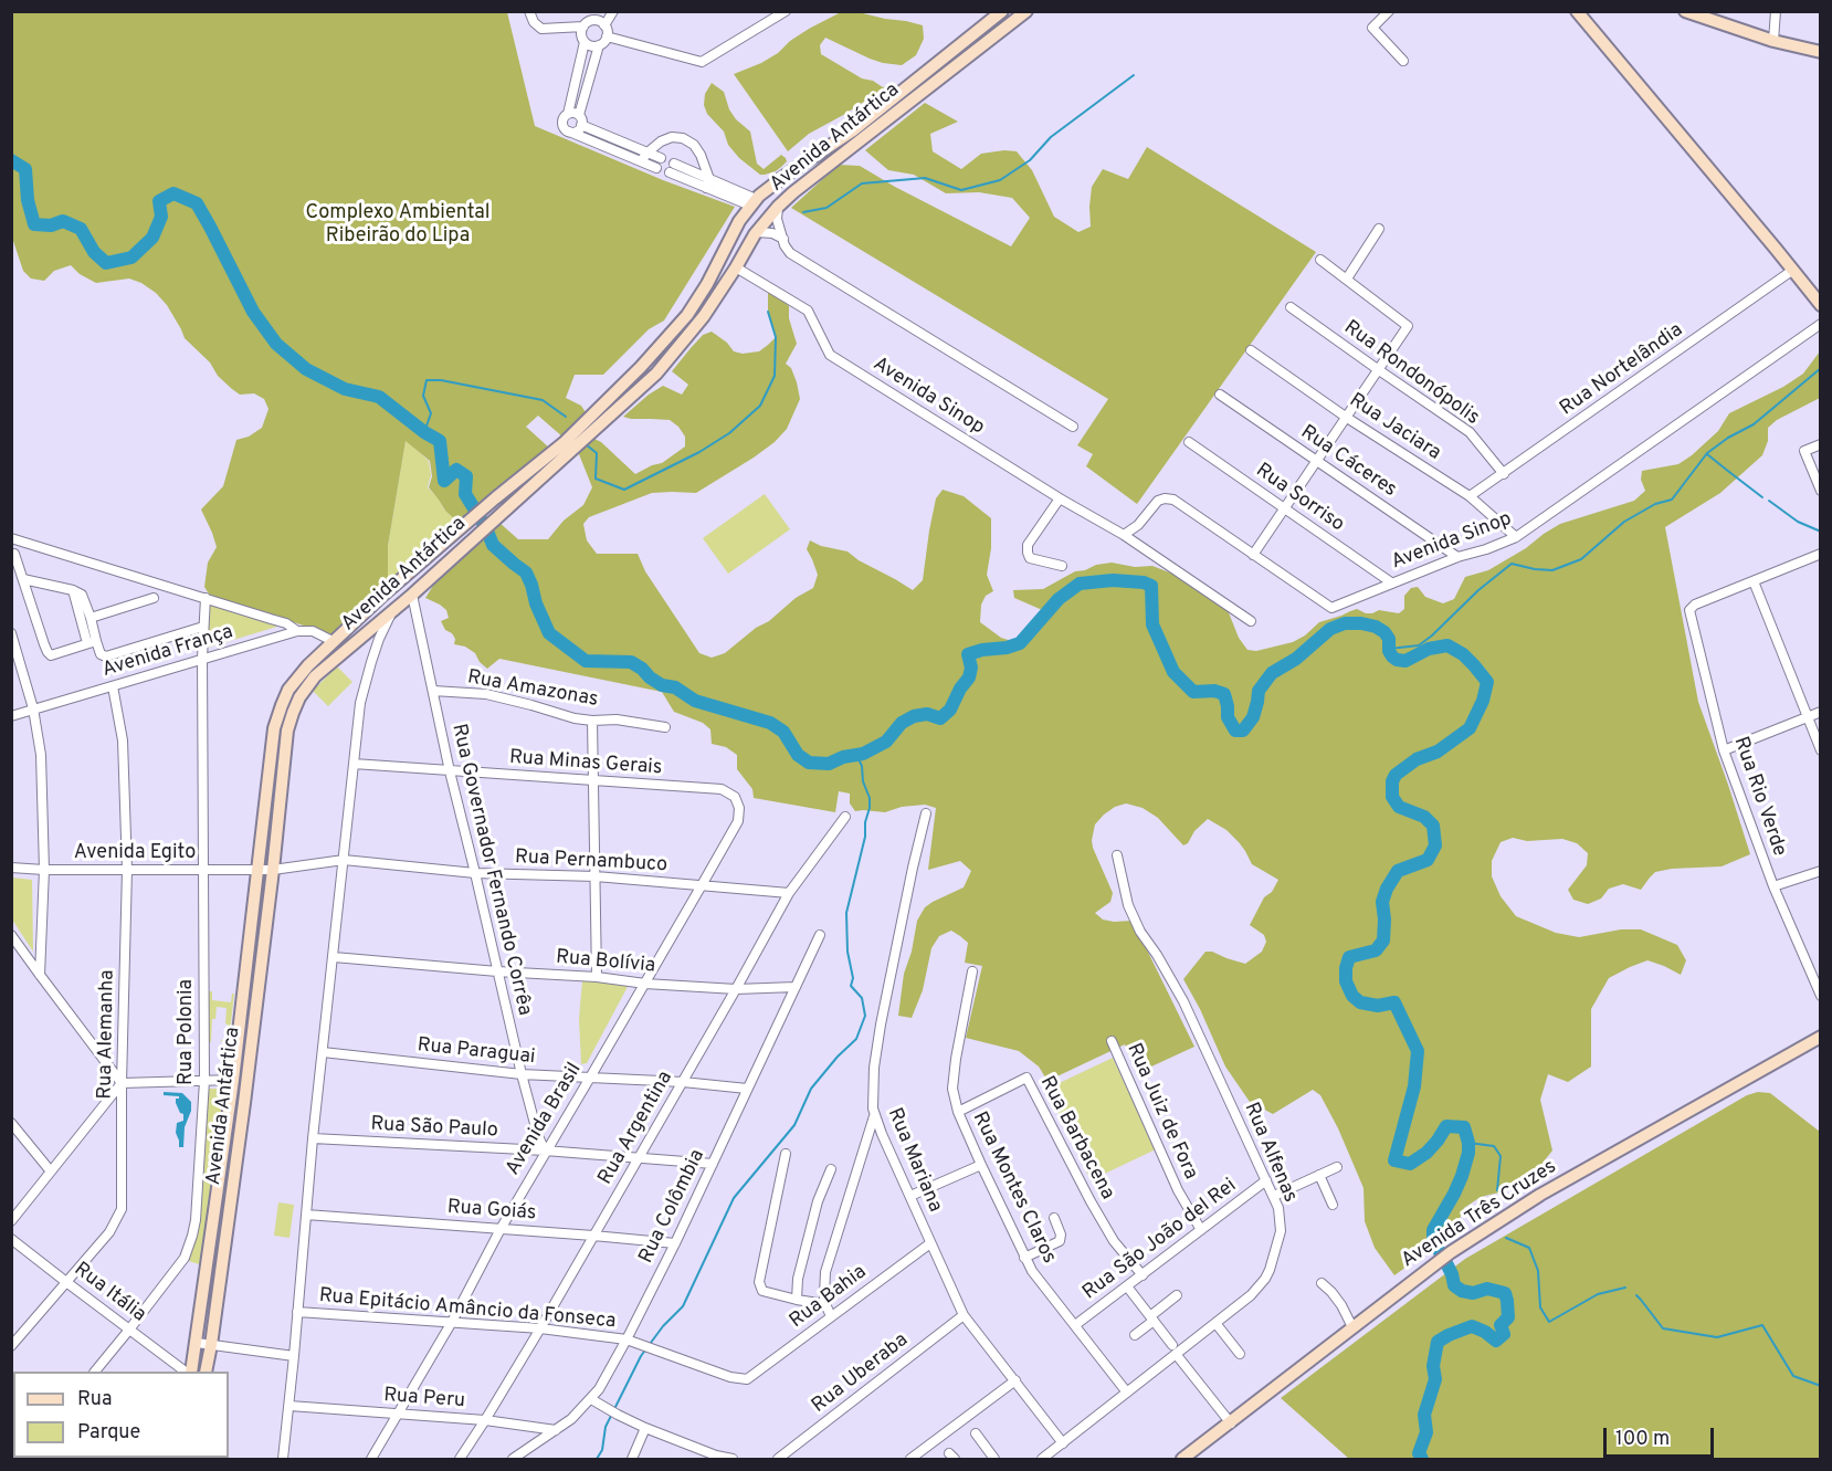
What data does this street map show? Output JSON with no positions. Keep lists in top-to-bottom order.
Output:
{
  "streets": {
    "main road": ["Avenida Antártica", "Avenida Três Cruzes"],
    "street": [
      "Rua Nortelândia",
      "Rua Rondonópolis",
      "Avenida Sinop",
      "Rua Jaciara",
      "Rua Cáceres",
      "Rua Sorriso",
      "Avenida França",
      "Rua Amazonas",
      "Rua Minas Gerais",
      "Rua Rio Verde",
      "Avenida Egito",
      "Rua Pernambuco",
      "Rua Governador Fernando Corrêa",
      "Rua Bolívia",
      "Rua Polonia",
      "Rua Alemanha",
      "Rua Paraguai",
      "Rua Juiz de Fora",
      "Avenida Brasil",
      "Rua São Paulo",
      "Rua Argentina",
      "Rua Barbacena",
      "Rua Alfenas",
      "Rua Mariana",
      "Rua Montes Claros",
      "Rua Colômbia",
      "Rua Goiás",
      "Rua São João del Rei",
      "Rua Itália",
      "Rua Bahia",
      "Rua Epitácio Amâncio da Fonseca",
      "Rua Uberaba",
      "Rua Peru"
    ]
  },
  "crossings": [
    ["Avenida Antártica", "Avenida Sinop"],
    ["Avenida Antártica", "Avenida França"],
    ["Avenida Antártica", "Avenida Egito"],
    ["Avenida Antártica", "Rua Pernambuco"],
    ["Avenida Antártica", "Rua Governador Fernando Corrêa"],
    ["Rua Nortelândia", "Rua Rondonópolis"],
    ["Rua Nortelândia", "Rua Jaciara"],
    ["Avenida Sinop", "Rua Jaciara"],
    ["Avenida Sinop", "Rua Cáceres"],
    ["Avenida Sinop", "Rua Sorriso"],
    ["Avenida França", "Rua Polonia"],
    ["Avenida França", "Rua Alemanha"],
    ["Rua Amazonas", "Rua Governador Fernando Corrêa"],
    ["Rua Minas Gerais", "Rua Governador Fernando Corrêa"],
    ["Rua Minas Gerais", "Avenida Brasil"],
    ["Avenida Egito", "Rua Pernambuco"],
    ["Avenida Egito", "Rua Polonia"],
    ["Avenida Egito", "Rua Alemanha"],
    ["Rua Pernambuco", "Rua Governador Fernando Corrêa"],
    ["Rua Pernambuco", "Avenida Brasil"],
    ["Rua Pernambuco", "Rua Argentina"],
    ["Rua Governador Fernando Corrêa", "Rua Bolívia"],
    ["Rua Governador Fernando Corrêa", "Rua Paraguai"],
    ["Rua Governador Fernando Corrêa", "Avenida Brasil"],
    ["Rua Governador Fernando Corrêa", "Rua São Paulo"],
    ["Rua Bolívia", "Avenida Brasil"],
    ["Rua Bolívia", "Rua Argentina"],
    ["Rua Bolívia", "Rua Colômbia"],
    ["Rua Polonia", "Rua Itália"],
    ["Rua Alemanha", "Rua Itália"],
    ["Rua Paraguai", "Avenida Brasil"],
    ["Rua Paraguai", "Rua Argentina"],
    ["Rua Paraguai", "Rua Colômbia"],
    ["Rua Juiz de Fora", "Rua São João del Rei"],
    ["Avenida Brasil", "Rua São Paulo"],
    ["Avenida Brasil", "Rua Goiás"],
    ["Avenida Brasil", "Rua Epitácio Amâncio da Fonseca"],
    ["Avenida Brasil", "Rua Peru"],
    ["Rua São Paulo", "Rua Argentina"],
    ["Rua São Paulo", "Rua Colômbia"],
    ["Rua Argentina", "Rua Goiás"],
    ["Rua Argentina", "Rua Epitácio Amâncio da Fonseca"],
    ["Rua Argentina", "Rua Peru"],
    ["Rua Barbacena", "Rua Montes Claros"],
    ["Rua Barbacena", "Rua São João del Rei"],
    ["Rua Alfenas", "Rua Mariana"],
    ["Rua Alfenas", "Rua Montes Claros"],
    ["Rua Alfenas", "Rua São João del Rei"],
    ["Rua Mariana", "Rua Bahia"],
    ["Rua Mariana", "Rua Uberaba"],
    ["Rua Montes Claros", "Rua São João del Rei"],
    ["Rua Colômbia", "Rua Goiás"],
    ["Rua Colômbia", "Rua Epitácio Amâncio da Fonseca"],
    ["Rua Colômbia", "Rua Peru"],
    ["Rua Bahia", "Rua Epitácio Amâncio da Fonseca"]
  ],
  "parks": ["Complexo Ambiental Ribeirão do Lipa"],
  "legend": ["Rua", "Parque"],
  "scale_bar": "100 m"
}
